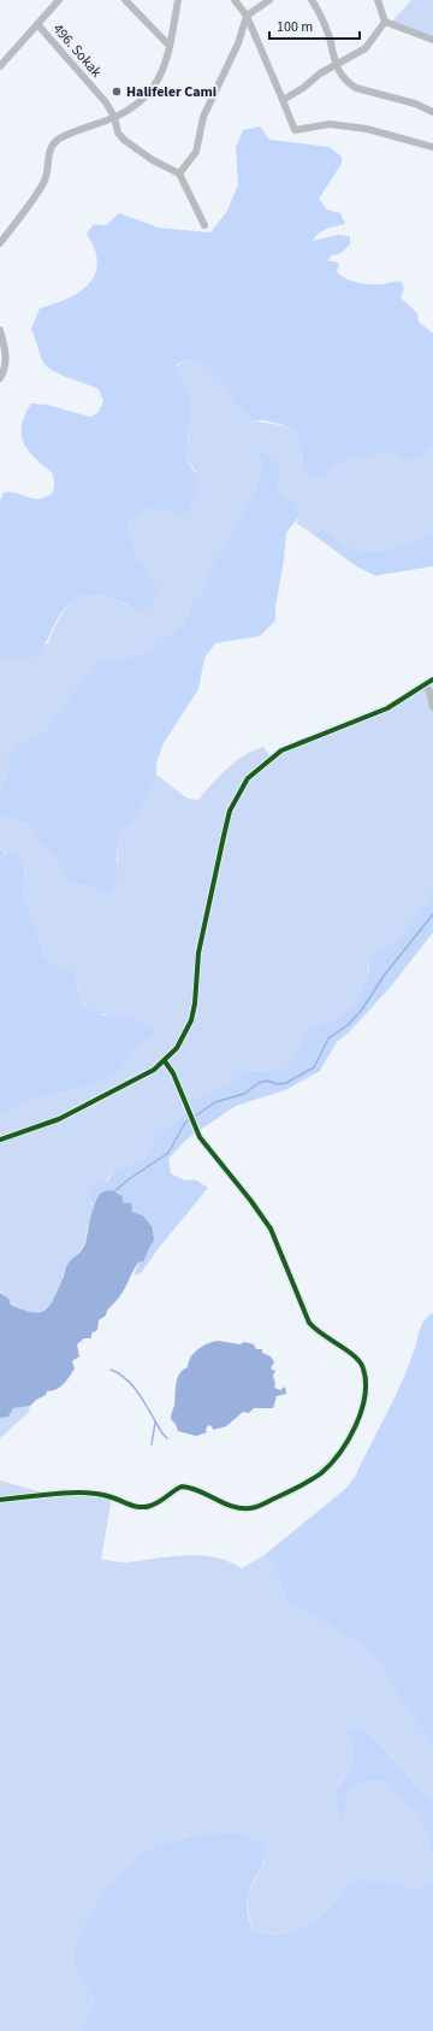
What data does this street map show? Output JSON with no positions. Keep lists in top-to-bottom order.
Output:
{
  "streets": {
    "street": ["496. Sokak"]
  },
  "places": ["Halifeler Cami"],
  "scale_bar": "100 m"
}
